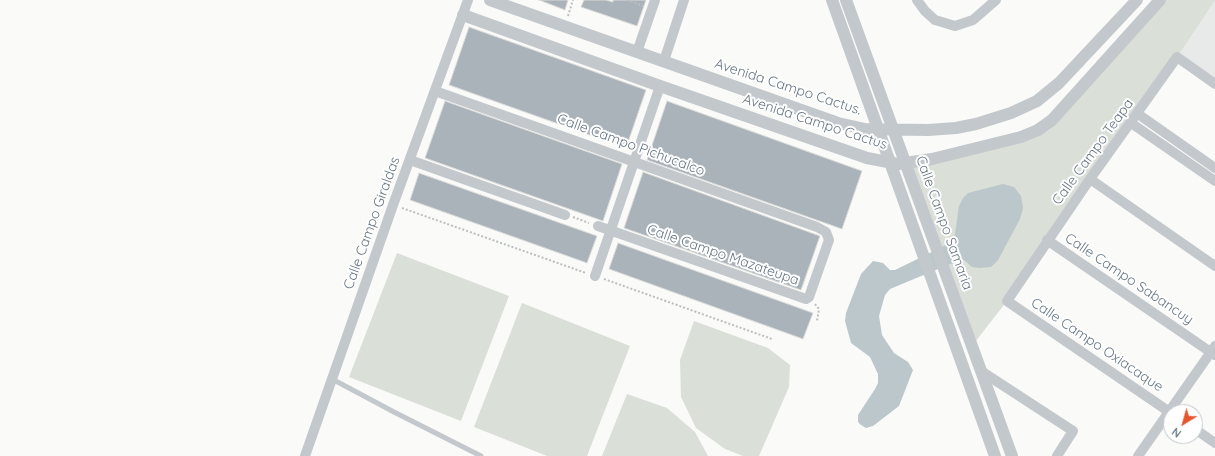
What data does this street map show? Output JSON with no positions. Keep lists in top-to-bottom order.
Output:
{
  "streets": {
    "street": [
      "Avenida Campo Cactus.",
      "Avenida Campo Cactus",
      "Calle Campo Pichucalco",
      "Calle Campo Teapa",
      "Calle Campo Giraldas",
      "Calle Campo Samaria",
      "Calle Campo Mazateupa",
      "Calle Campo Sabancuy",
      "Calle Campo Oxiacaque"
    ]
  },
  "crossings": [
    ["Avenida Campo Cactus.", "Calle Campo Samaria"],
    ["Avenida Campo Cactus", "Calle Campo Giraldas"],
    ["Avenida Campo Cactus", "Calle Campo Samaria"],
    ["Calle Campo Pichucalco", "Calle Campo Giraldas"],
    ["Calle Campo Pichucalco", "Calle Campo Mazateupa"],
    ["Calle Campo Teapa", "Calle Campo Sabancuy"],
    ["Calle Campo Teapa", "Calle Campo Oxiacaque"]
  ],
  "north": "bottom left"
}
